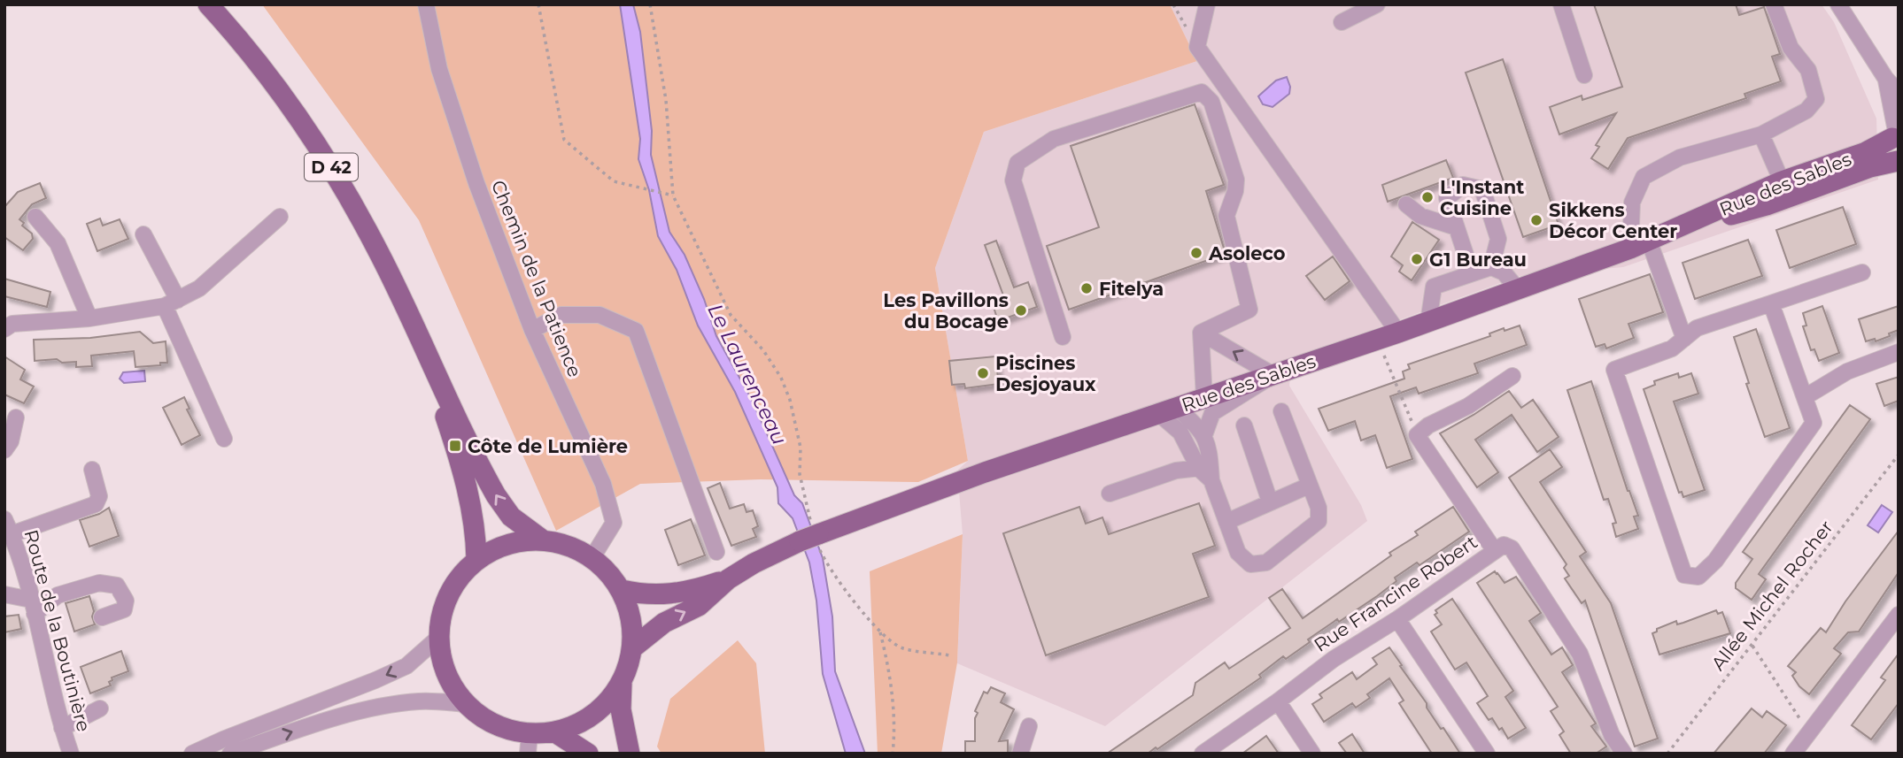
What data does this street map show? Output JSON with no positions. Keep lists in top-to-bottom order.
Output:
{
  "streets": {
    "main road": ["D 42", "Rue des Sables"],
    "street": ["Chemin de la Patience", "Rue Francine Robert", "Route de la Boutinière"],
    "path": ["Allée Michel Rocher"]
  },
  "crossings": [
    ["D 42", "Rue des Sables"],
    ["D 42", "Chemin de la Patience"],
    ["Rue des Sables", "Chemin de la Patience"]
  ],
  "water": ["Le Laurenceau"],
  "places": {
    "other": [
      "L'Instant Cuisine",
      "Sikkens Décor Center",
      "Asoleco",
      "G1 Bureau",
      "Fitelya",
      "Les Pavillons du Bocage",
      "Piscines Desjoyaux"
    ],
    "transit": ["Côte de Lumière"]
  }
}
